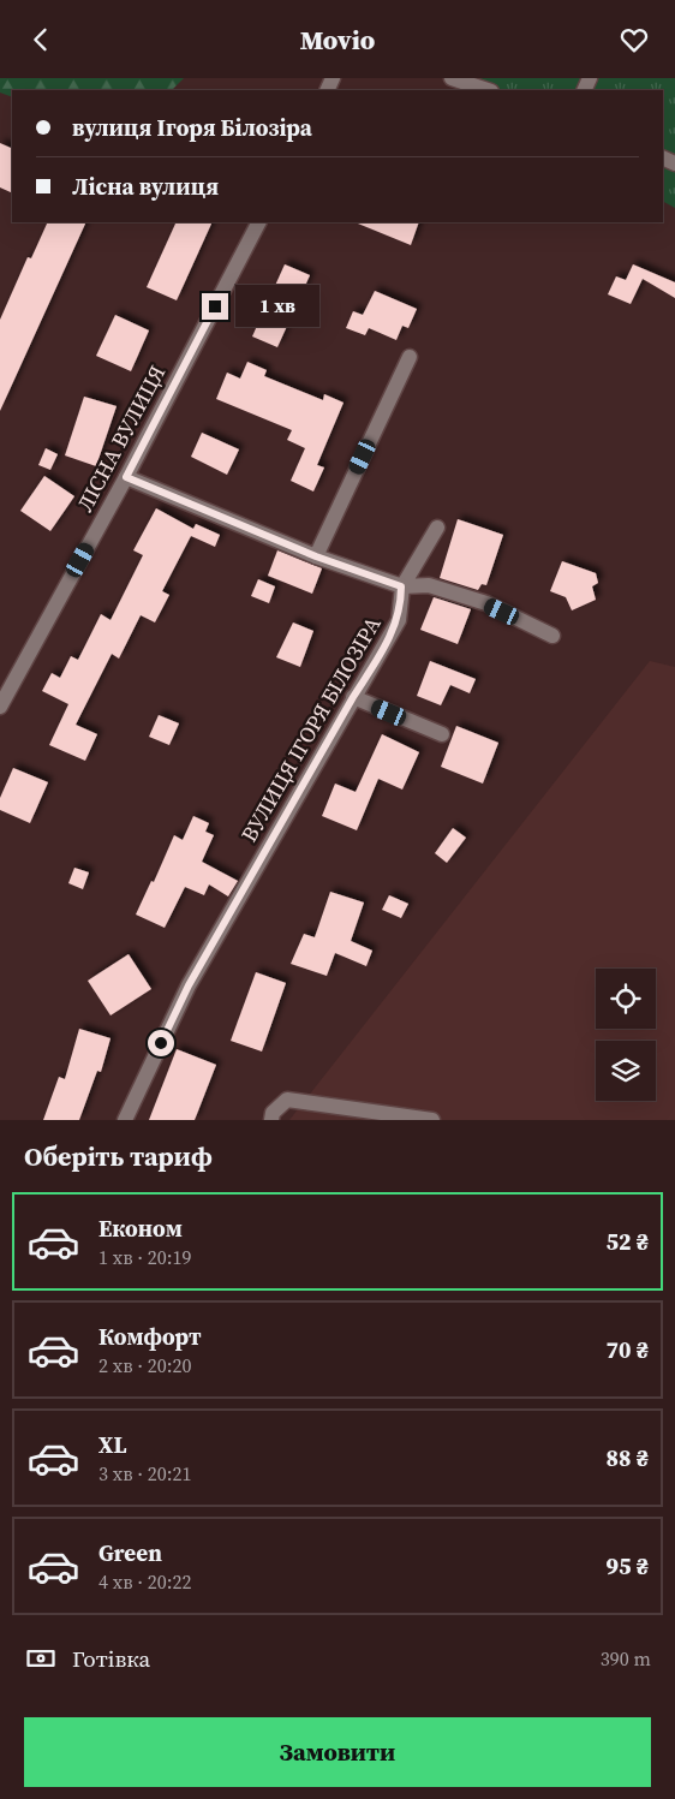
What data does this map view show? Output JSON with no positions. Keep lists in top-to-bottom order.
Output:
{
  "streets": {
    "street": ["ЛІСНА ВУЛИЦЯ", "ВУЛИЦЯ ІГОРЯ БІЛОЗІРА"]
  },
  "page": {
    "header": "Movio",
    "banner": ["вулиця Ігоря Білозіра", "Лісна вулиця"],
    "bubble": "1 хв",
    "heading": "Оберіть тариф",
    "list": [
      {
        "name": "Економ",
        "note": "1 хв · 20:19",
        "value": "52 ₴"
      },
      {
        "name": "Комфорт",
        "note": "2 хв · 20:20",
        "value": "70 ₴"
      },
      {
        "name": "XL",
        "note": "3 хв · 20:21",
        "value": "88 ₴"
      },
      {
        "name": "Green",
        "note": "4 хв · 20:22",
        "value": "95 ₴"
      }
    ],
    "pay": ["Готівка", "390 m"],
    "buttons": "Замовити"
  }
}
